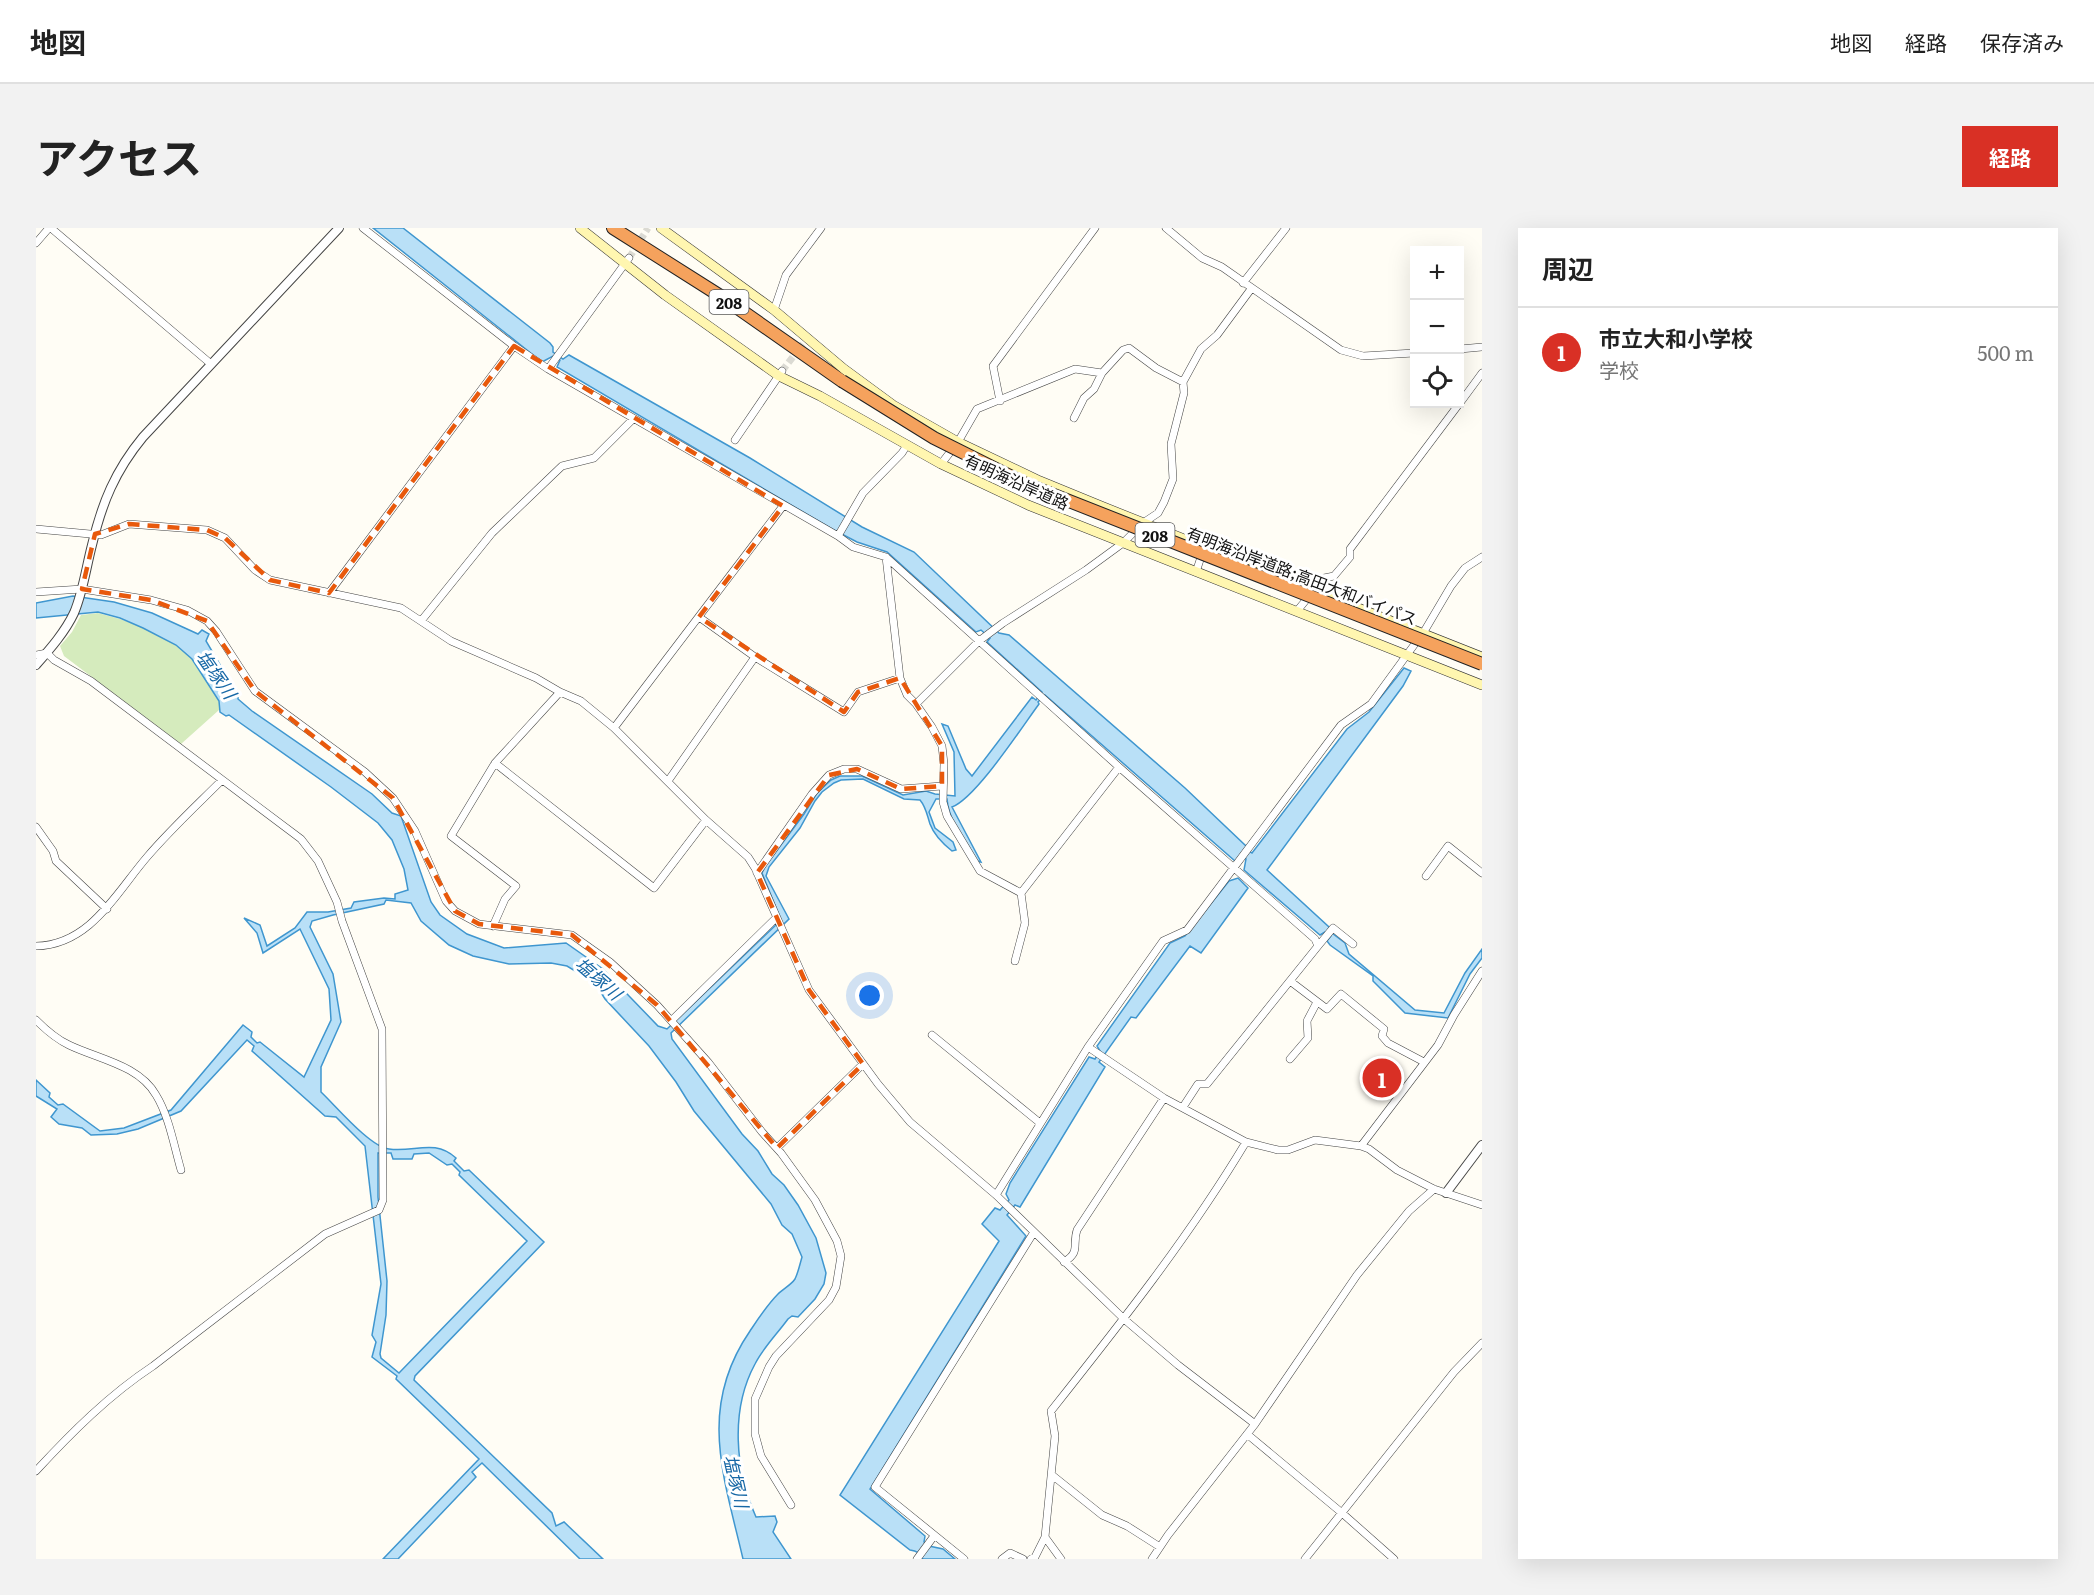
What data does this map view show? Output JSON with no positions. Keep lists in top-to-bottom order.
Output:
{
  "streets": {
    "highway": ["208", "有明海沿岸道路;高田大和バイパス"],
    "main road": ["有明海沿岸道路"]
  },
  "water": ["塩塚川"],
  "page": {
    "header": "地図",
    "nav": ["地図", "経路", "保存済み"],
    "title": "アクセス",
    "buttons": "経路",
    "heading": "周辺",
    "map_buttons": ["+", "−"],
    "list": [
      {
        "mark": "1",
        "name": "市立大和小学校",
        "note": "学校",
        "value": "500 m"
      }
    ],
    "pins": "1"
  }
}
